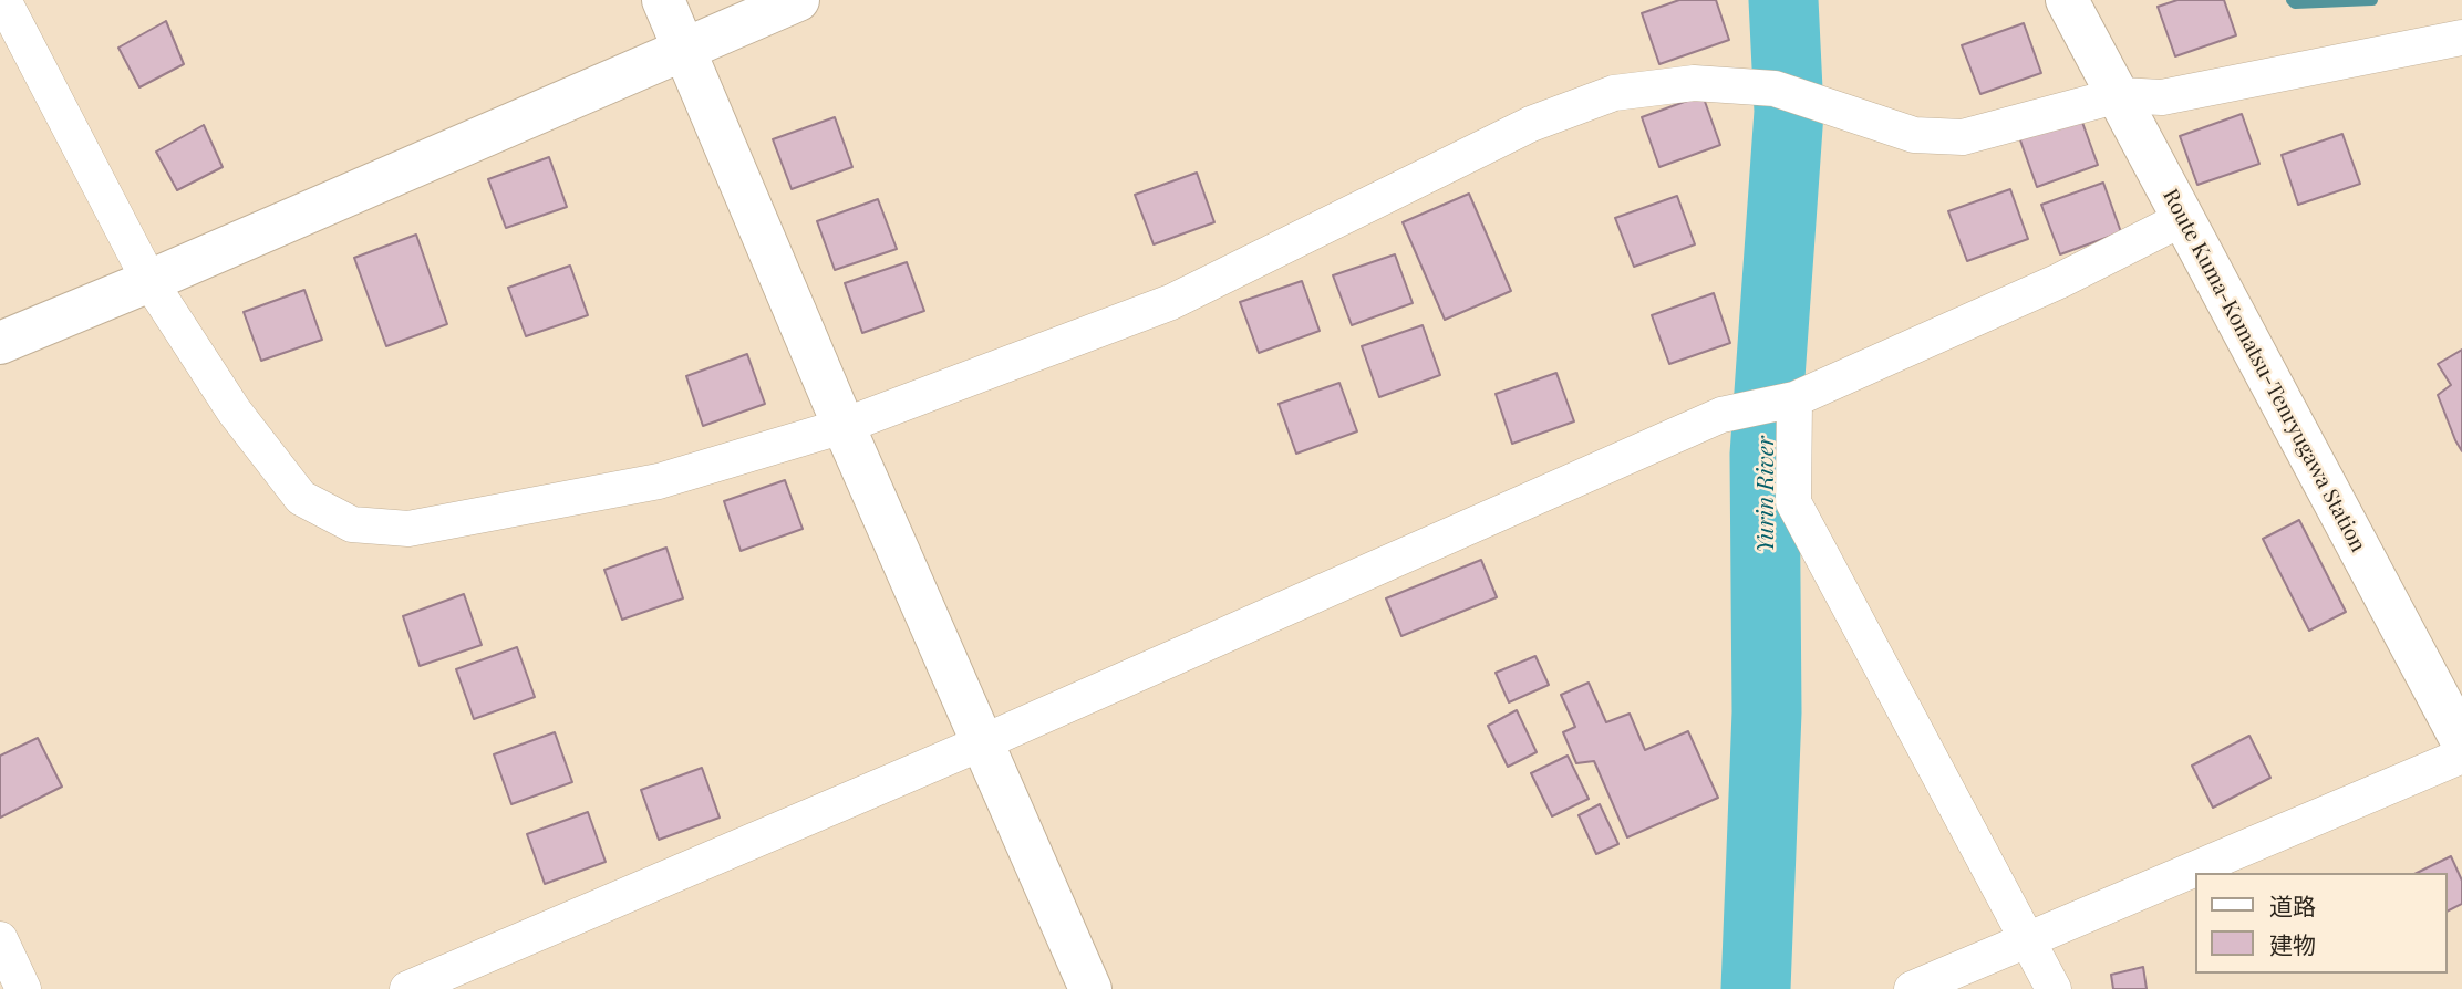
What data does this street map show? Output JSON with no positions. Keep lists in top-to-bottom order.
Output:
{
  "streets": {
    "street": ["Route Kuma-Komatsu-Tenryugawa Station"]
  },
  "water": ["Yurin River"],
  "legend": ["道路", "建物"]
}
